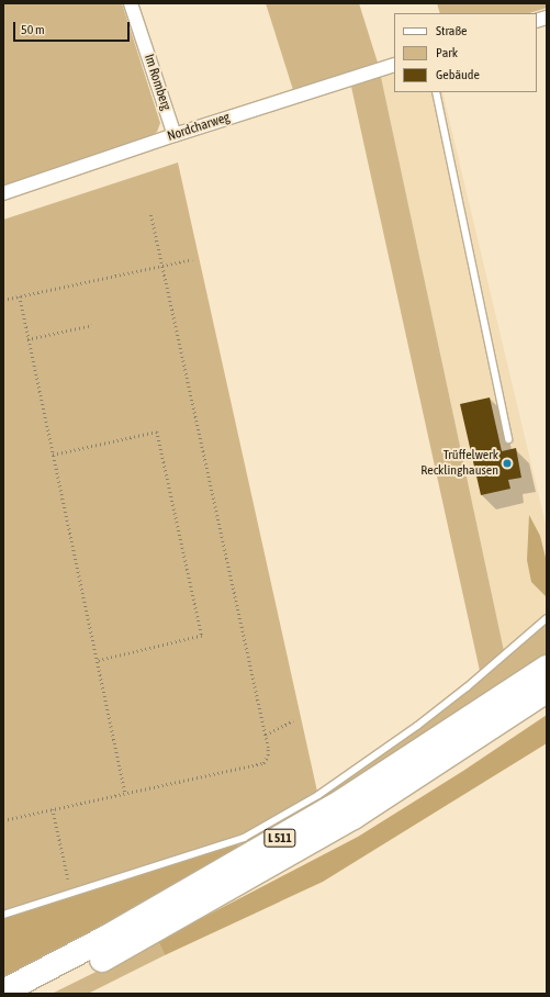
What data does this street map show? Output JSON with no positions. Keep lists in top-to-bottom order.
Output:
{
  "streets": {
    "highway": ["L 511"],
    "street": ["Im Romberg", "Nordcharweg"]
  },
  "crossings": [
    ["Im Romberg", "Nordcharweg"]
  ],
  "places": ["Trüffelwerk Recklinghausen"],
  "legend": ["Straße", "Park", "Gebäude"],
  "scale_bar": "50 m"
}
